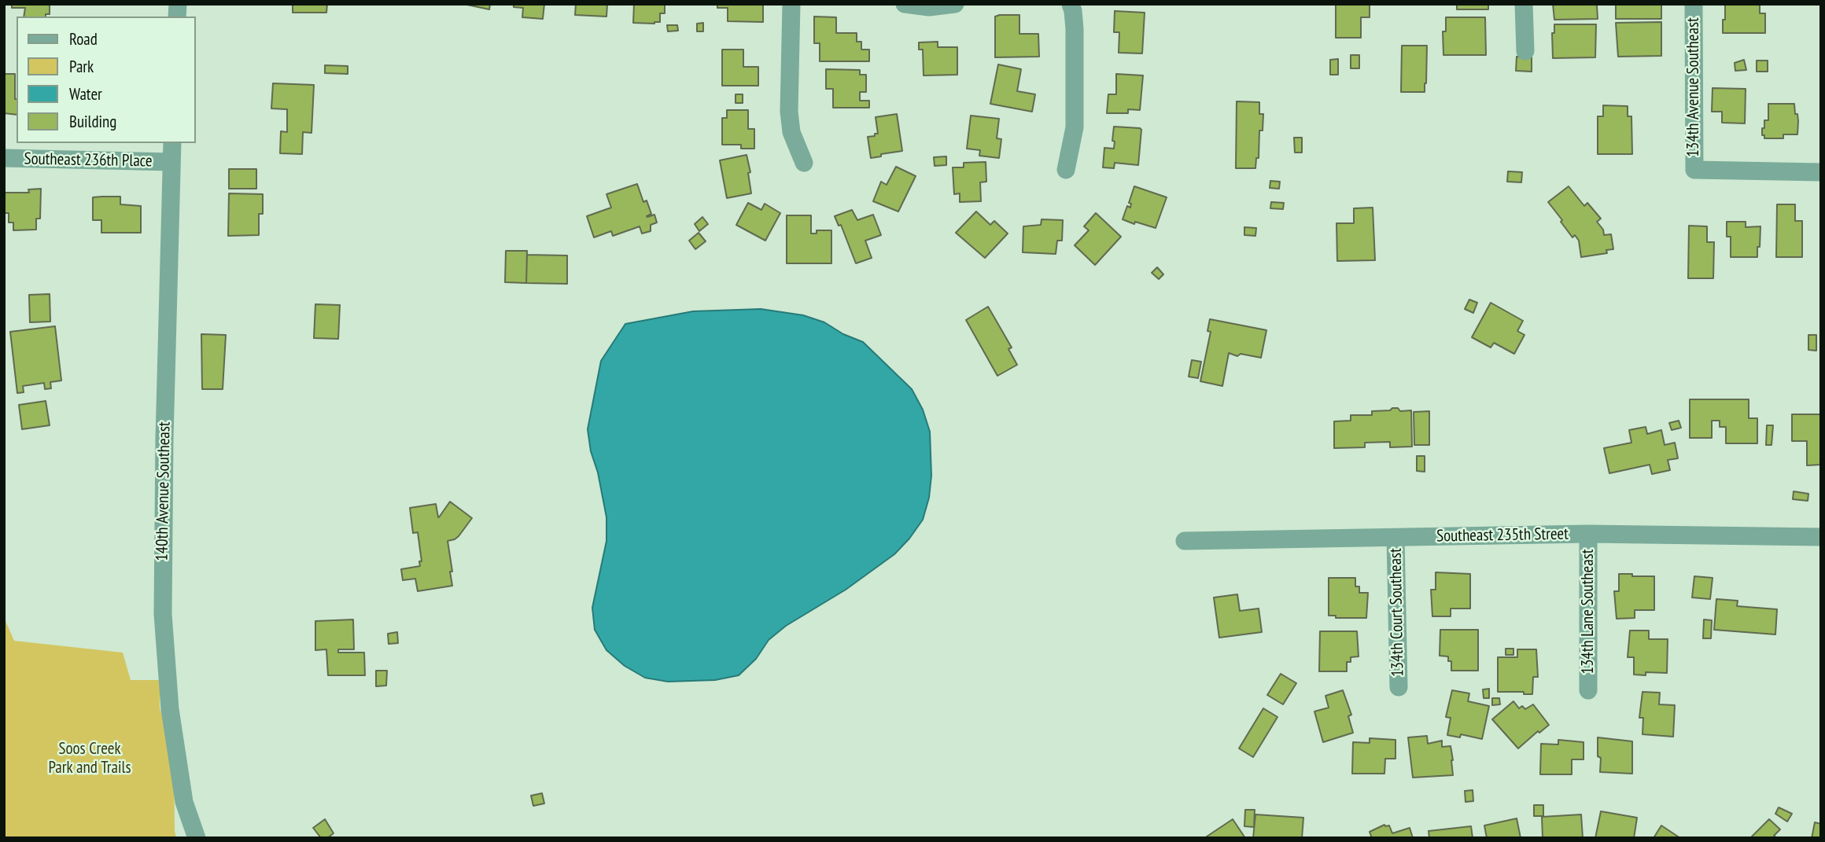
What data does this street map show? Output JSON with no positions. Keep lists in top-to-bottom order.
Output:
{
  "streets": {
    "street": [
      "134th Avenue Southeast",
      "Southeast 236th Place",
      "140th Avenue Southeast",
      "Southeast 235th Street",
      "134th Lane Southeast",
      "134th Court Southeast"
    ]
  },
  "crossings": [
    ["Southeast 236th Place", "140th Avenue Southeast"],
    ["Southeast 235th Street", "134th Lane Southeast"],
    ["Southeast 235th Street", "134th Court Southeast"]
  ],
  "parks": ["Soos Creek Park and Trails"],
  "legend": [
    "Road",
    "Park",
    "Water",
    "Building"
  ]
}
